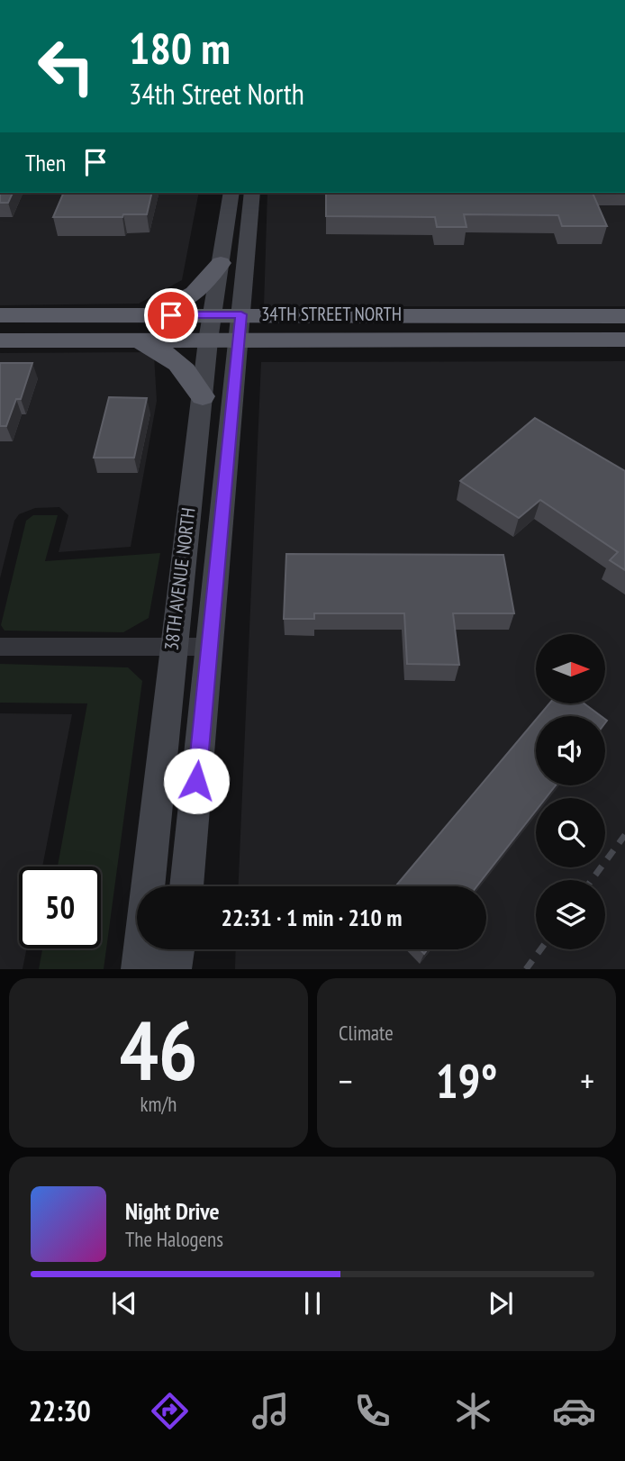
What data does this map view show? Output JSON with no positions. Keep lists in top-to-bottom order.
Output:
{
  "streets": {
    "highway": ["34TH STREET NORTH"],
    "main road": ["38TH AVENUE NORTH"]
  },
  "crossings": [
    ["34TH STREET NORTH", "38TH AVENUE NORTH"]
  ],
  "north": "right",
  "page": {
    "turn": ["180 m", "34th Street North"],
    "then": "Then",
    "limit": "50",
    "trip": "22:31 · 1 min · 210 m",
    "tile": [
      ["46", "km/h"],
      "Climate"
    ],
    "heat": ["−", "19°", "+"],
    "song": ["Night Drive", "The Halogens"],
    "tabs": "22:30"
  }
}
